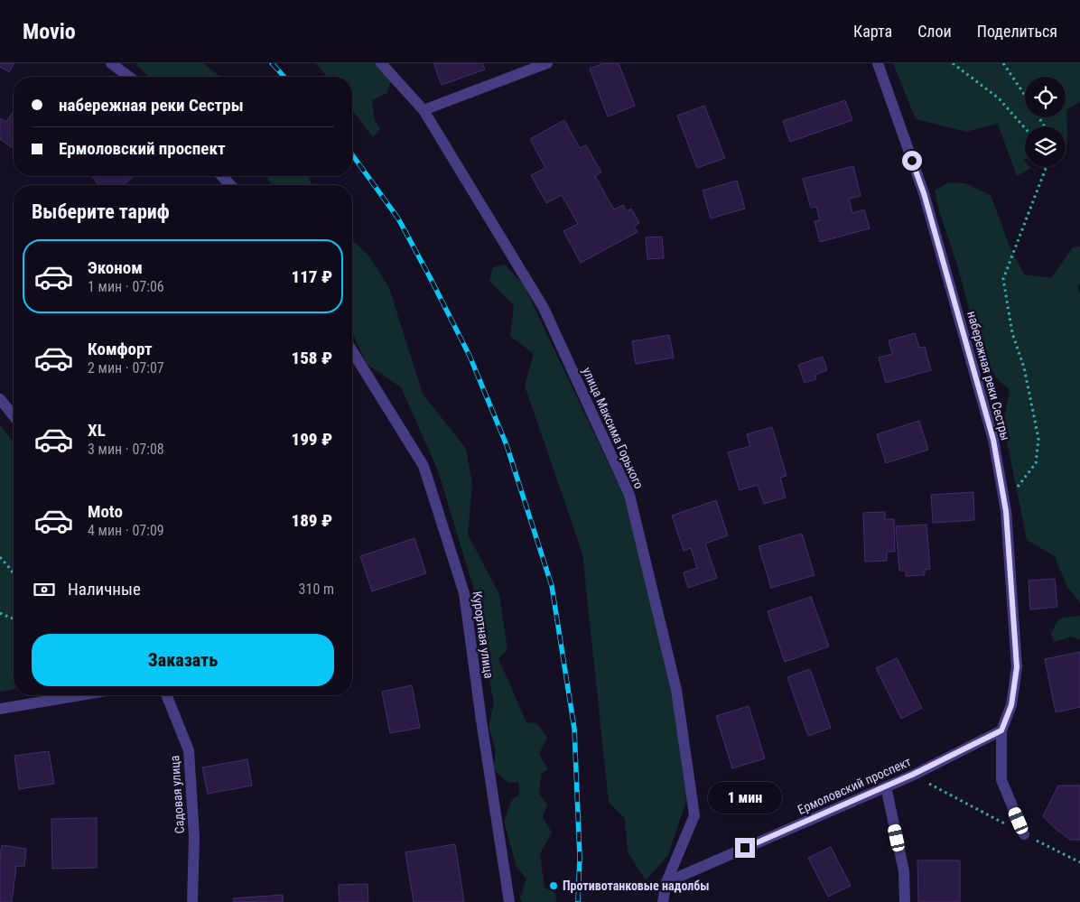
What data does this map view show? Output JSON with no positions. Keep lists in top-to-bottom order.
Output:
{
  "streets": {
    "street": [
      "набережная реки Сестры",
      "улица Максима Горького",
      "Курортная улица",
      "Ермоловский проспект",
      "Садовая улица"
    ]
  },
  "crossings": [
    ["набережная реки Сестры", "Ермоловский проспект"],
    ["улица Максима Горького", "Ермоловский проспект"]
  ],
  "places": ["Противотанковые надолбы"],
  "page": {
    "header": "Movio",
    "nav": ["Карта", "Слои", "Поделиться"],
    "banner": ["набережная реки Сестры", "Ермоловский проспект"],
    "heading": "Выберите тариф",
    "list": [
      {
        "name": "Эконом",
        "note": "1 мин · 07:06",
        "value": "117 ₽"
      },
      {
        "name": "Комфорт",
        "note": "2 мин · 07:07",
        "value": "158 ₽"
      },
      {
        "name": "XL",
        "note": "3 мин · 07:08",
        "value": "199 ₽"
      },
      {
        "name": "Moto",
        "note": "4 мин · 07:09",
        "value": "189 ₽"
      }
    ],
    "pay": ["Наличные", "310 m"],
    "buttons": "Заказать",
    "bubble": "1 мин"
  }
}
